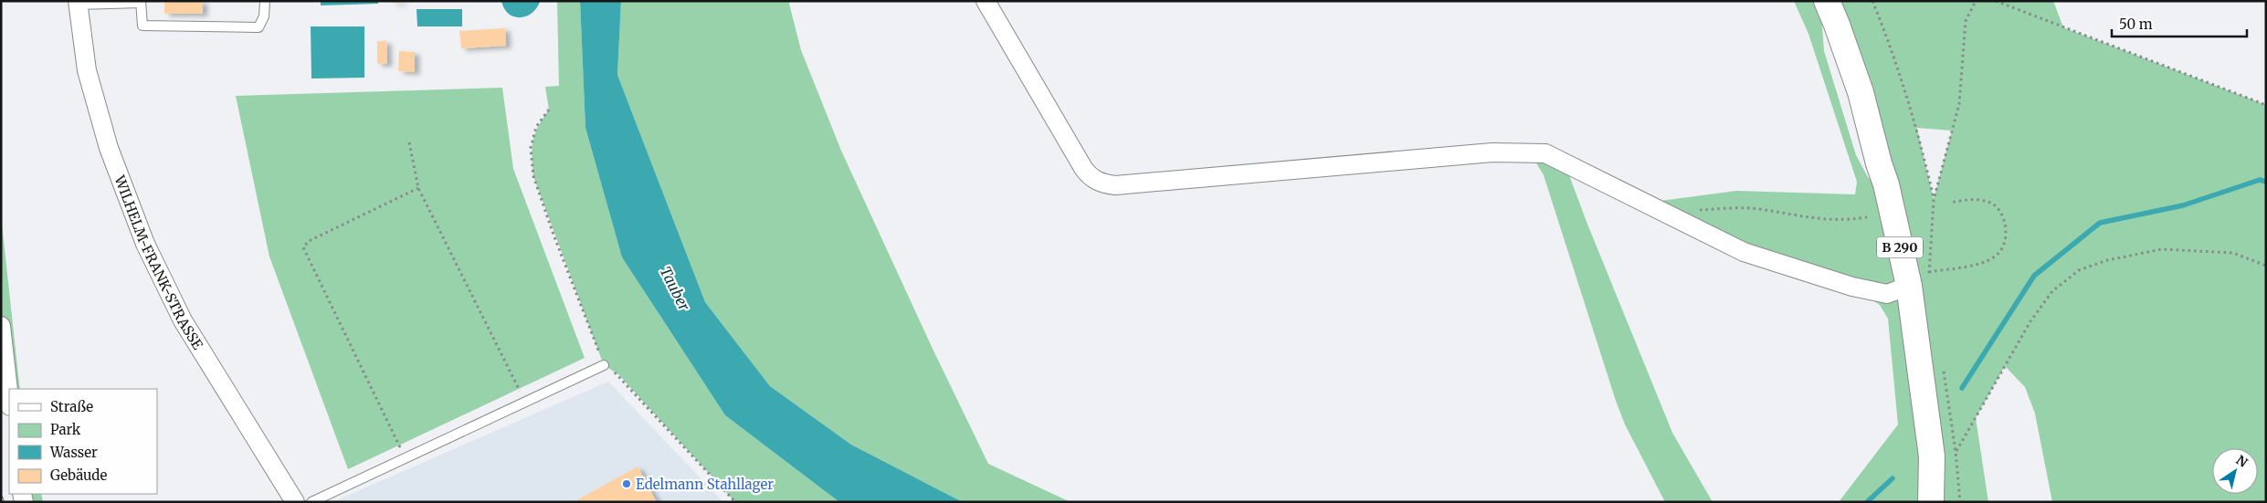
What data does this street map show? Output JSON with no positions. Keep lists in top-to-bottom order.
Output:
{
  "streets": {
    "main road": ["B 290"],
    "street": ["WILHELM-FRANK-STRASSE"]
  },
  "water": ["Tauber"],
  "places": ["Edelmann Stahllager"],
  "legend": [
    "Straße",
    "Park",
    "Wasser",
    "Gebäude"
  ],
  "scale_bar": "50 m",
  "north": "top right"
}
